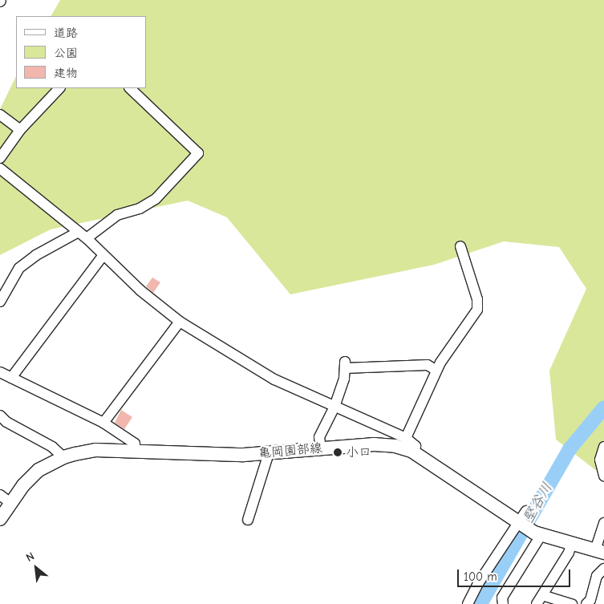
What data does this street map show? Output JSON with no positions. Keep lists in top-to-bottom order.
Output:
{
  "streets": {
    "main road": ["亀岡園部線"]
  },
  "water": ["堅谷川"],
  "places": ["小口"],
  "legend": ["道路", "公園", "建物"],
  "scale_bar": "100 m",
  "north": "top left"
}
